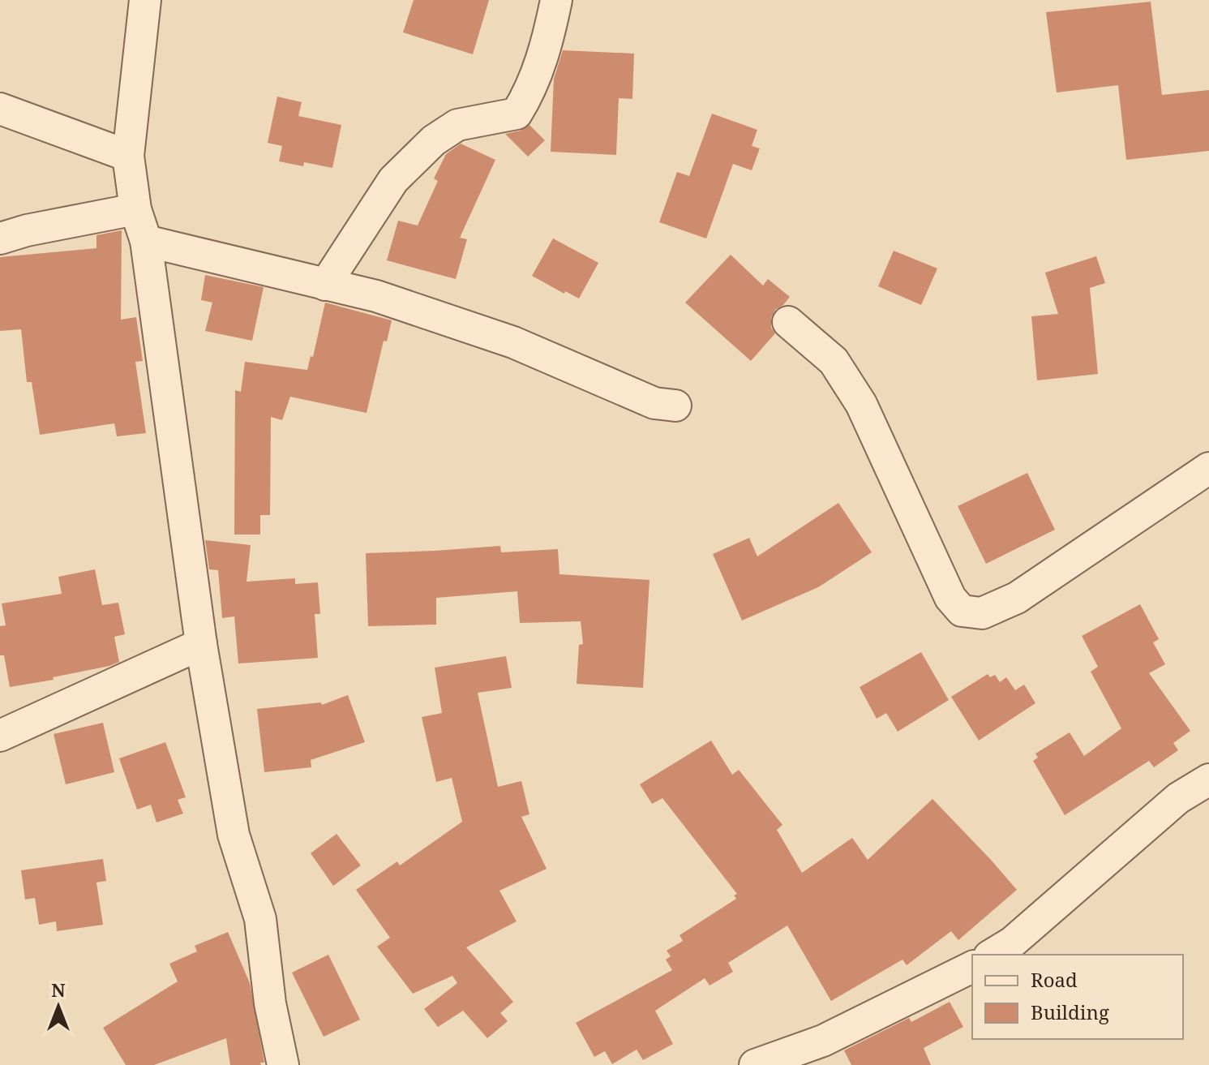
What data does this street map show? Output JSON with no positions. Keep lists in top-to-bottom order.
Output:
{
  "legend": ["Road", "Building"],
  "north": "top"
}
